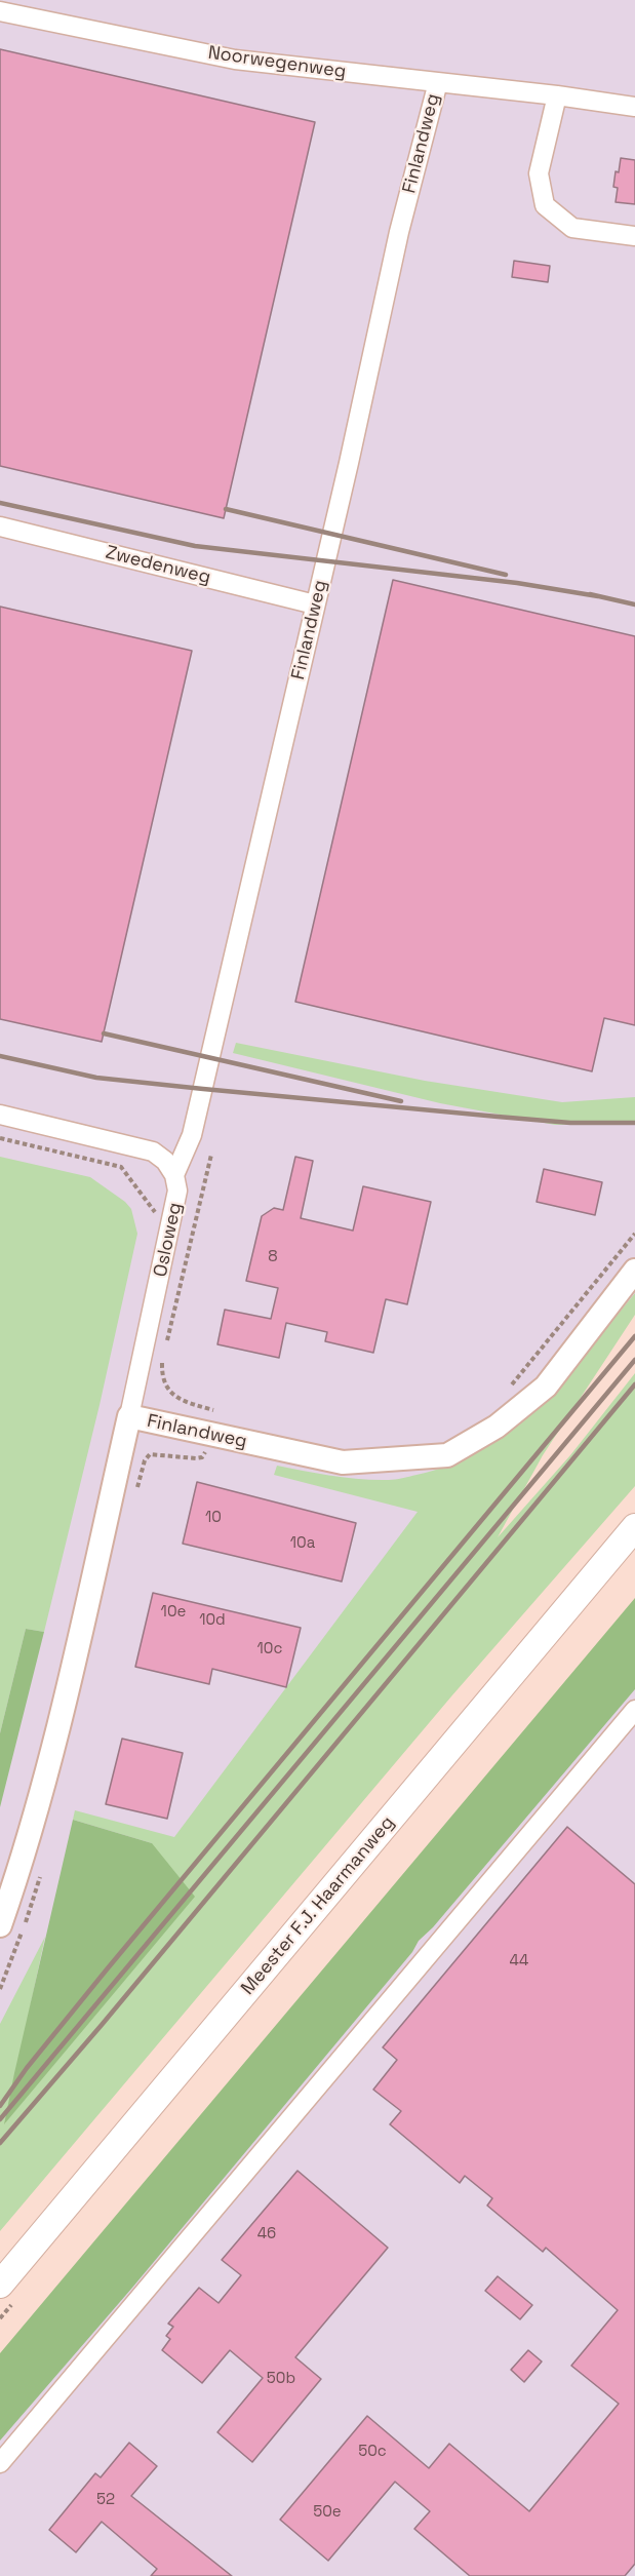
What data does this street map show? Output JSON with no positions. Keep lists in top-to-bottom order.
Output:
{
  "streets": {
    "main road": ["Meester F.J. Haarmanweg"],
    "street": [
      "Noorwegenweg",
      "Finlandweg",
      "Zwedenweg",
      "Osloweg"
    ]
  },
  "crossings": [
    ["Noorwegenweg", "Finlandweg"],
    ["Finlandweg", "Zwedenweg"],
    ["Finlandweg", "Osloweg"]
  ],
  "house_numbers": [
    "8",
    "10",
    "10a",
    "10e",
    "10d",
    "10c",
    "44",
    "46",
    "50b",
    "50c",
    "52",
    "50e"
  ]
}
